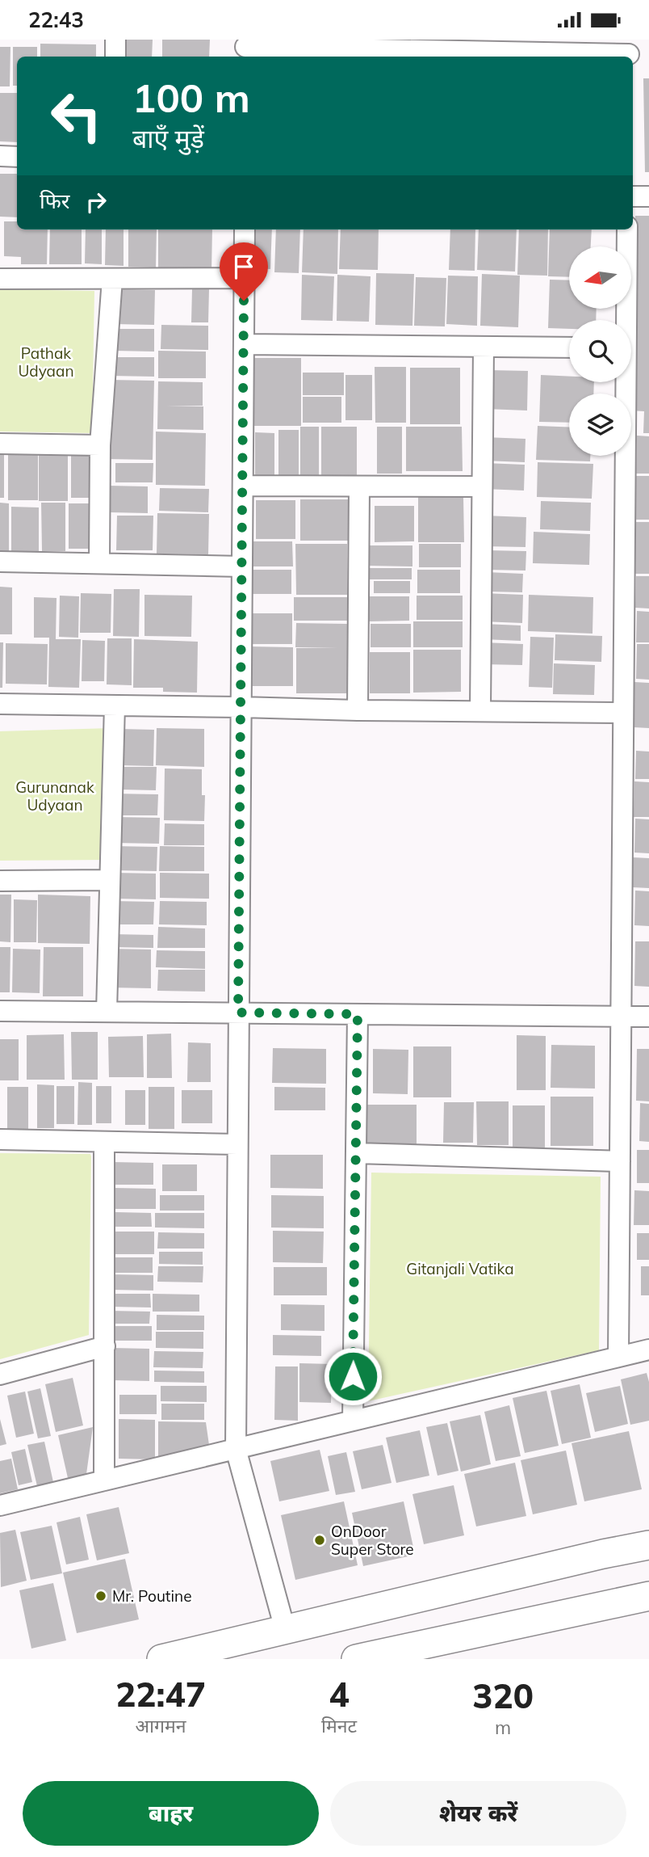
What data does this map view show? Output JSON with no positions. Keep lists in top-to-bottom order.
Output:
{
  "parks": ["Pathak Udyaan", "Gurunanak Udyaan", "Gitanjali Vatika"],
  "places": ["OnDoor Super Store", "Mr. Poutine"],
  "north": "left",
  "page": {
    "status": "22:43",
    "turn": ["100 m", "बाएँ मुड़ें"],
    "then": "फिर",
    "eta": [
      "22:47",
      "आगमन",
      "4",
      "मिनट",
      "320",
      "m"
    ],
    "buttons": ["बाहर", "शेयर करें"]
  }
}
